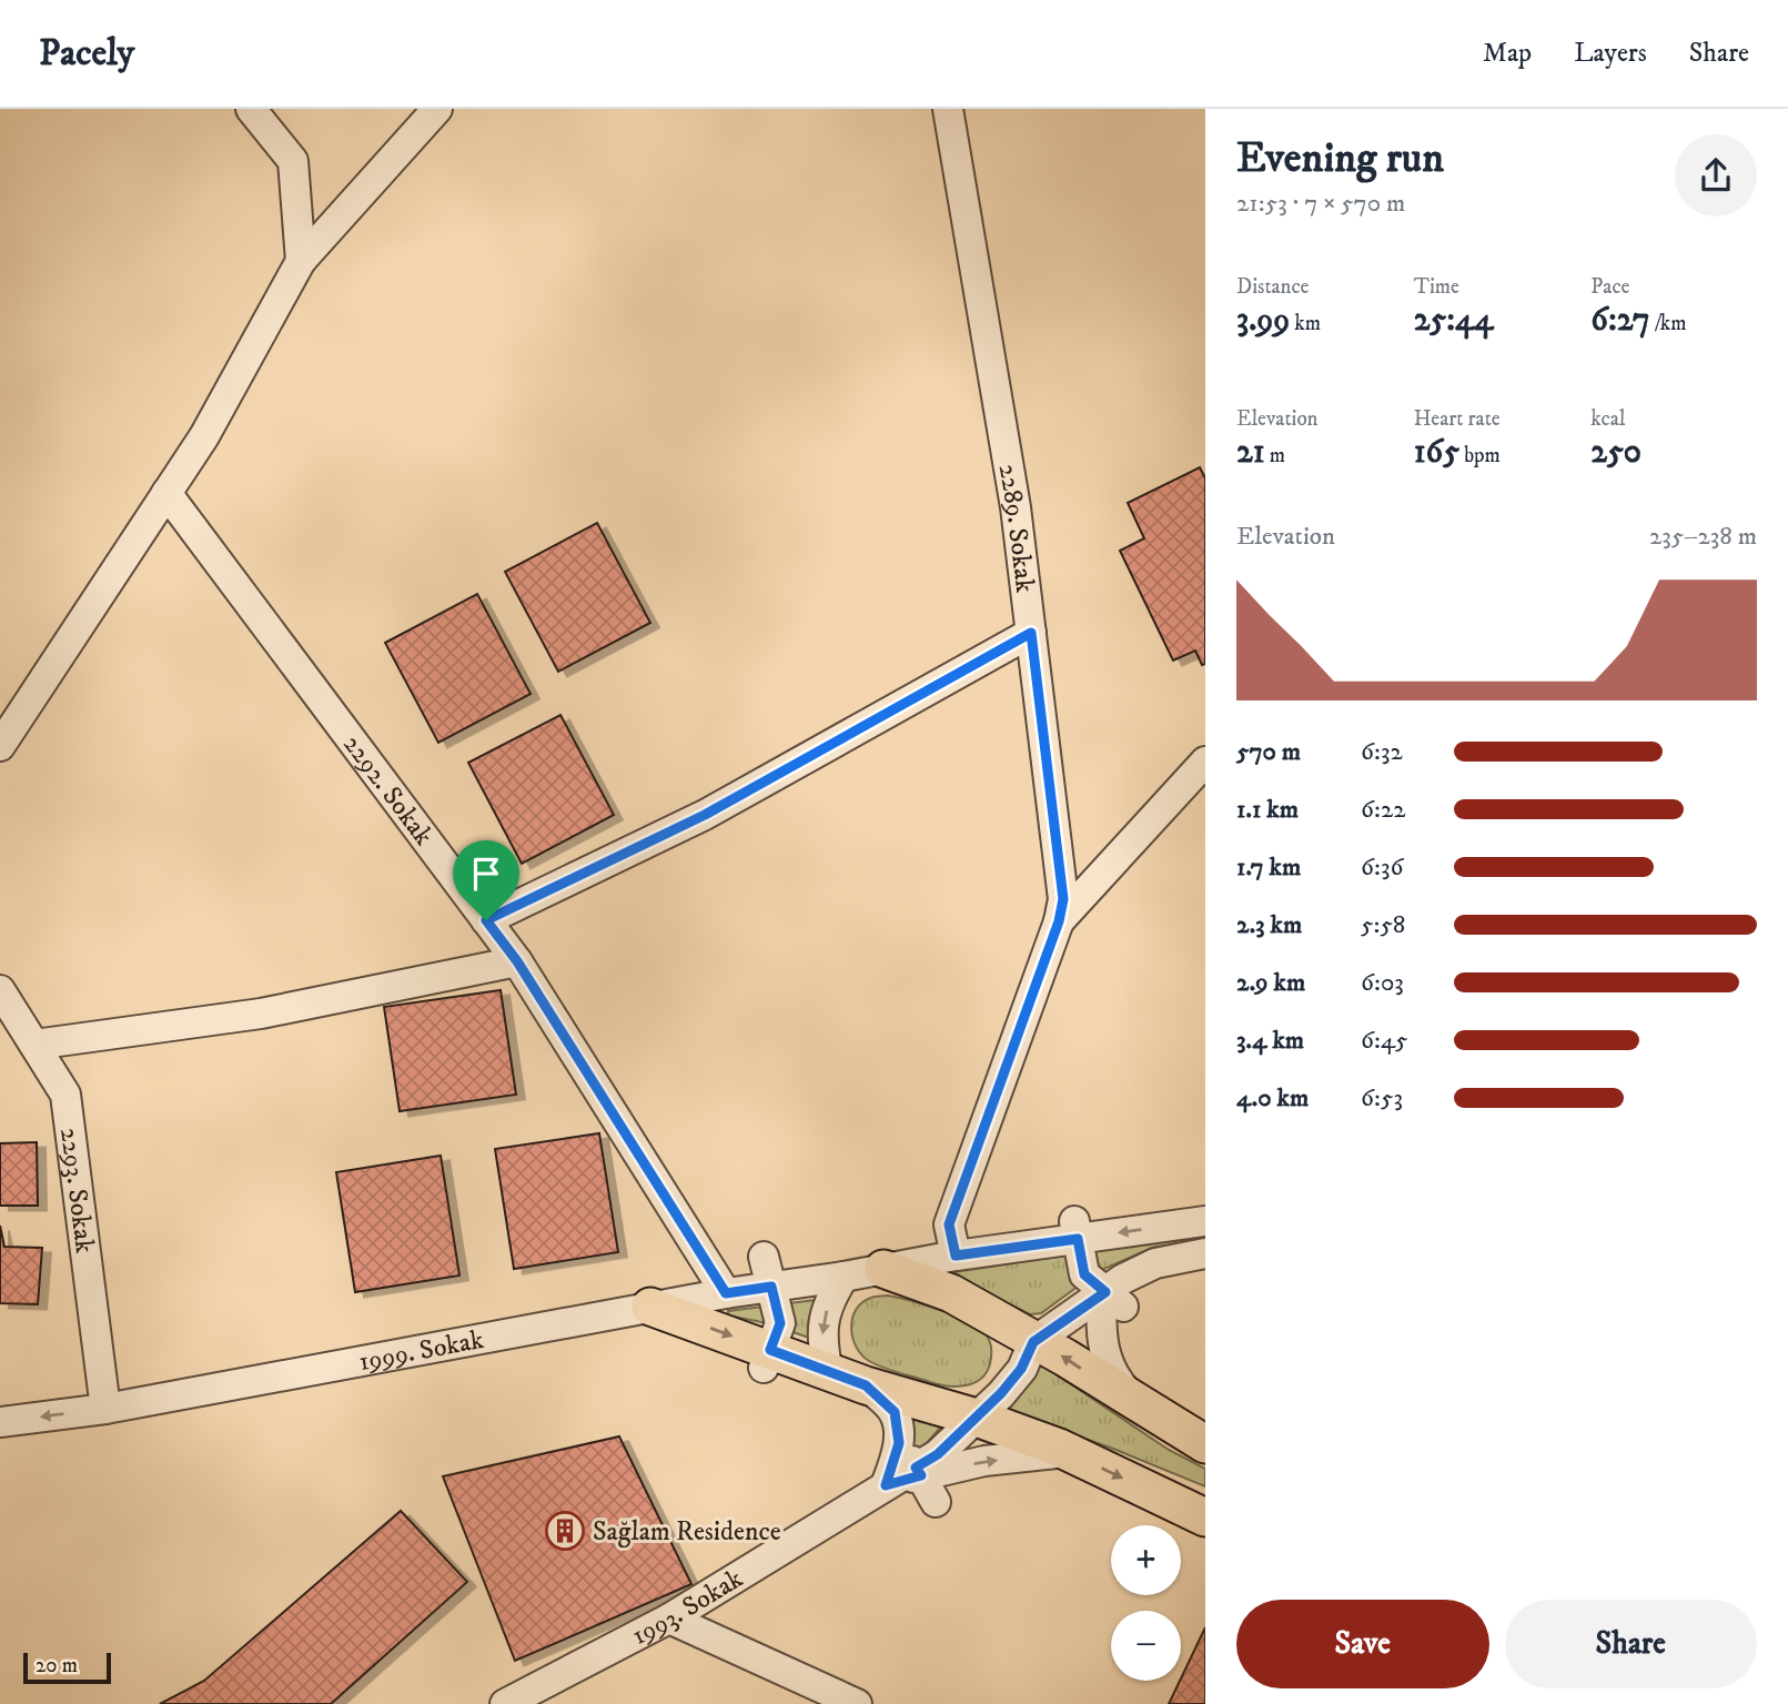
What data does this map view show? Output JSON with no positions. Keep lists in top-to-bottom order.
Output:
{
  "streets": {
    "street": [
      "2289. Sokak",
      "2292. Sokak",
      "2293. Sokak",
      "1999. Sokak",
      "1993. Sokak"
    ]
  },
  "crossings": [
    ["2292. Sokak", "1999. Sokak"],
    ["2293. Sokak", "1999. Sokak"]
  ],
  "places": {
    "building": ["Sağlam Residence"]
  },
  "scale_bar": "20 m",
  "page": {
    "header": "Pacely",
    "nav": ["Map", "Layers", "Share"],
    "heading": ["Evening run", "21:53 · 7 × 570 m"],
    "stats": [
      ["Distance", "3.99 km"],
      ["Time", "25:44"],
      ["Pace", "6:27 /km"],
      ["Elevation", "21 m"],
      ["Heart rate", "165 bpm"],
      ["kcal", "250"]
    ],
    "chart": ["Elevation", "235–238 m"],
    "list": [
      {
        "name": "570 m",
        "note": "6:32"
      },
      {
        "name": "1.1 km",
        "note": "6:22"
      },
      {
        "name": "1.7 km",
        "note": "6:36"
      },
      {
        "name": "2.3 km",
        "note": "5:58"
      },
      {
        "name": "2.9 km",
        "note": "6:03"
      },
      {
        "name": "3.4 km",
        "note": "6:45"
      },
      {
        "name": "4.0 km",
        "note": "6:53"
      }
    ],
    "map_buttons": ["+", "−"],
    "buttons": ["Save", "Share"],
    "scale": "20 m"
  }
}
